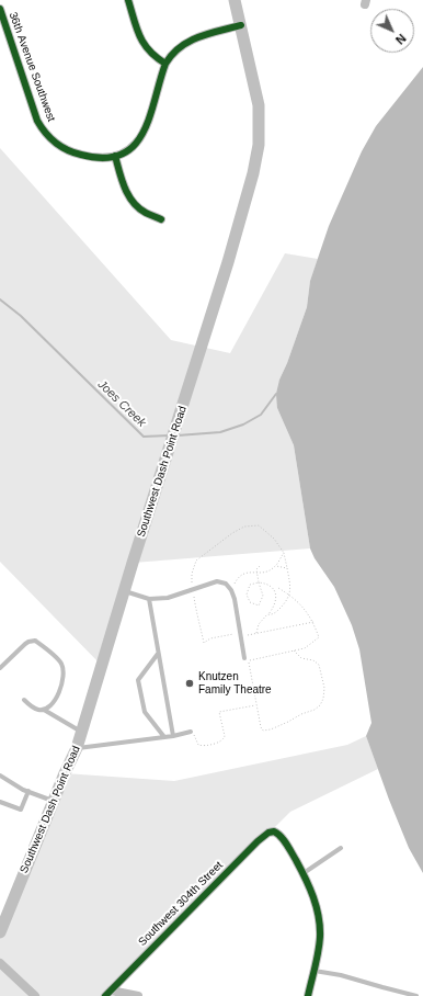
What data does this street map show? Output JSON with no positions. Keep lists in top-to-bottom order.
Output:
{
  "streets": {
    "main road": ["Southwest Dash Point Road"],
    "street": ["36th Avenue Southwest", "Southwest 304th Street"]
  },
  "water": ["Joes Creek"],
  "places": ["Knutzen Family Theatre"],
  "north": "bottom right"
}
